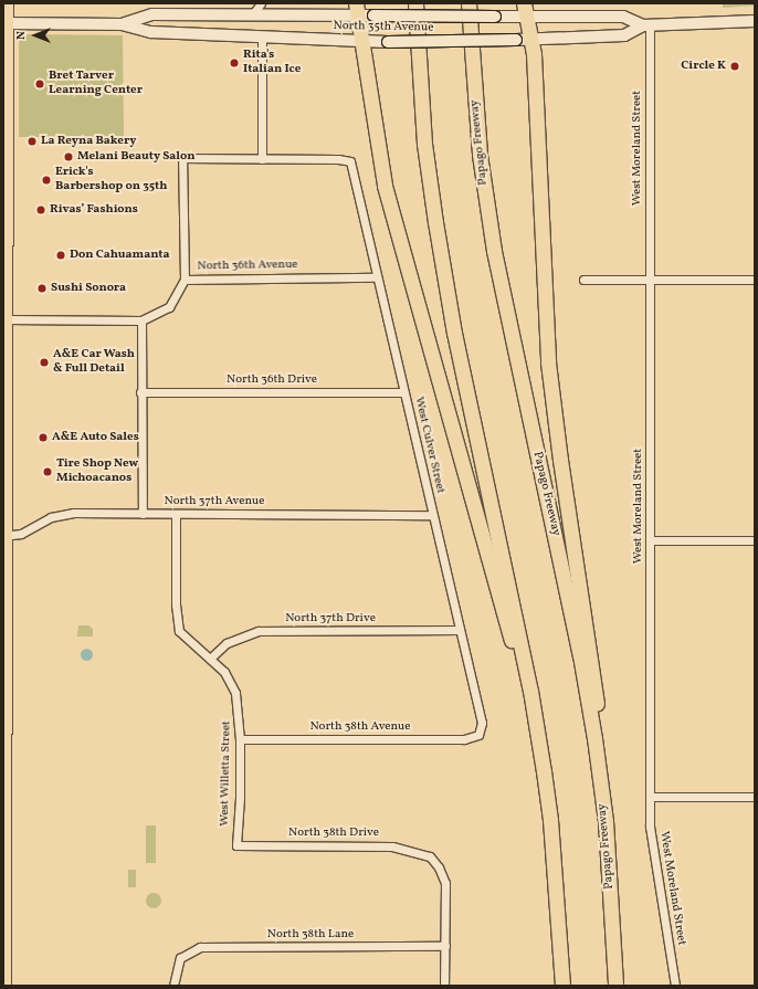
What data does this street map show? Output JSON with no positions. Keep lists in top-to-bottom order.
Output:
{
  "streets": {
    "highway": ["Papago Freeway"],
    "main road": ["North 35th Avenue"],
    "street": [
      "West Moreland Street",
      "North 36th Avenue",
      "North 36th Drive",
      "West Culver Street",
      "North 37th Avenue",
      "North 37th Drive",
      "North 38th Avenue",
      "West Willetta Street",
      "North 38th Drive",
      "North 38th Lane"
    ]
  },
  "crossings": [
    ["North 35th Avenue", "West Moreland Street"],
    ["North 36th Avenue", "West Culver Street"],
    ["North 36th Drive", "West Culver Street"],
    ["West Culver Street", "North 37th Avenue"],
    ["West Culver Street", "North 37th Drive"],
    ["West Culver Street", "North 38th Avenue"],
    ["North 37th Avenue", "West Willetta Street"],
    ["North 37th Drive", "West Willetta Street"],
    ["North 38th Avenue", "West Willetta Street"],
    ["West Willetta Street", "North 38th Drive"],
    ["North 38th Drive", "North 38th Lane"]
  ],
  "places": [
    "Rita's Italian Ice",
    "Circle K",
    "Bret Tarver Learning Center",
    "La Reyna Bakery",
    "Melani Beauty Salon",
    "Erick's Barbershop on 35th",
    "Rivas’ Fashions",
    "Don Cahuamanta",
    "Sushi Sonora",
    "A&E Car Wash & Full Detail",
    "A&E Auto Sales",
    "Tire Shop New Michoacanos"
  ],
  "north": "left"
}
